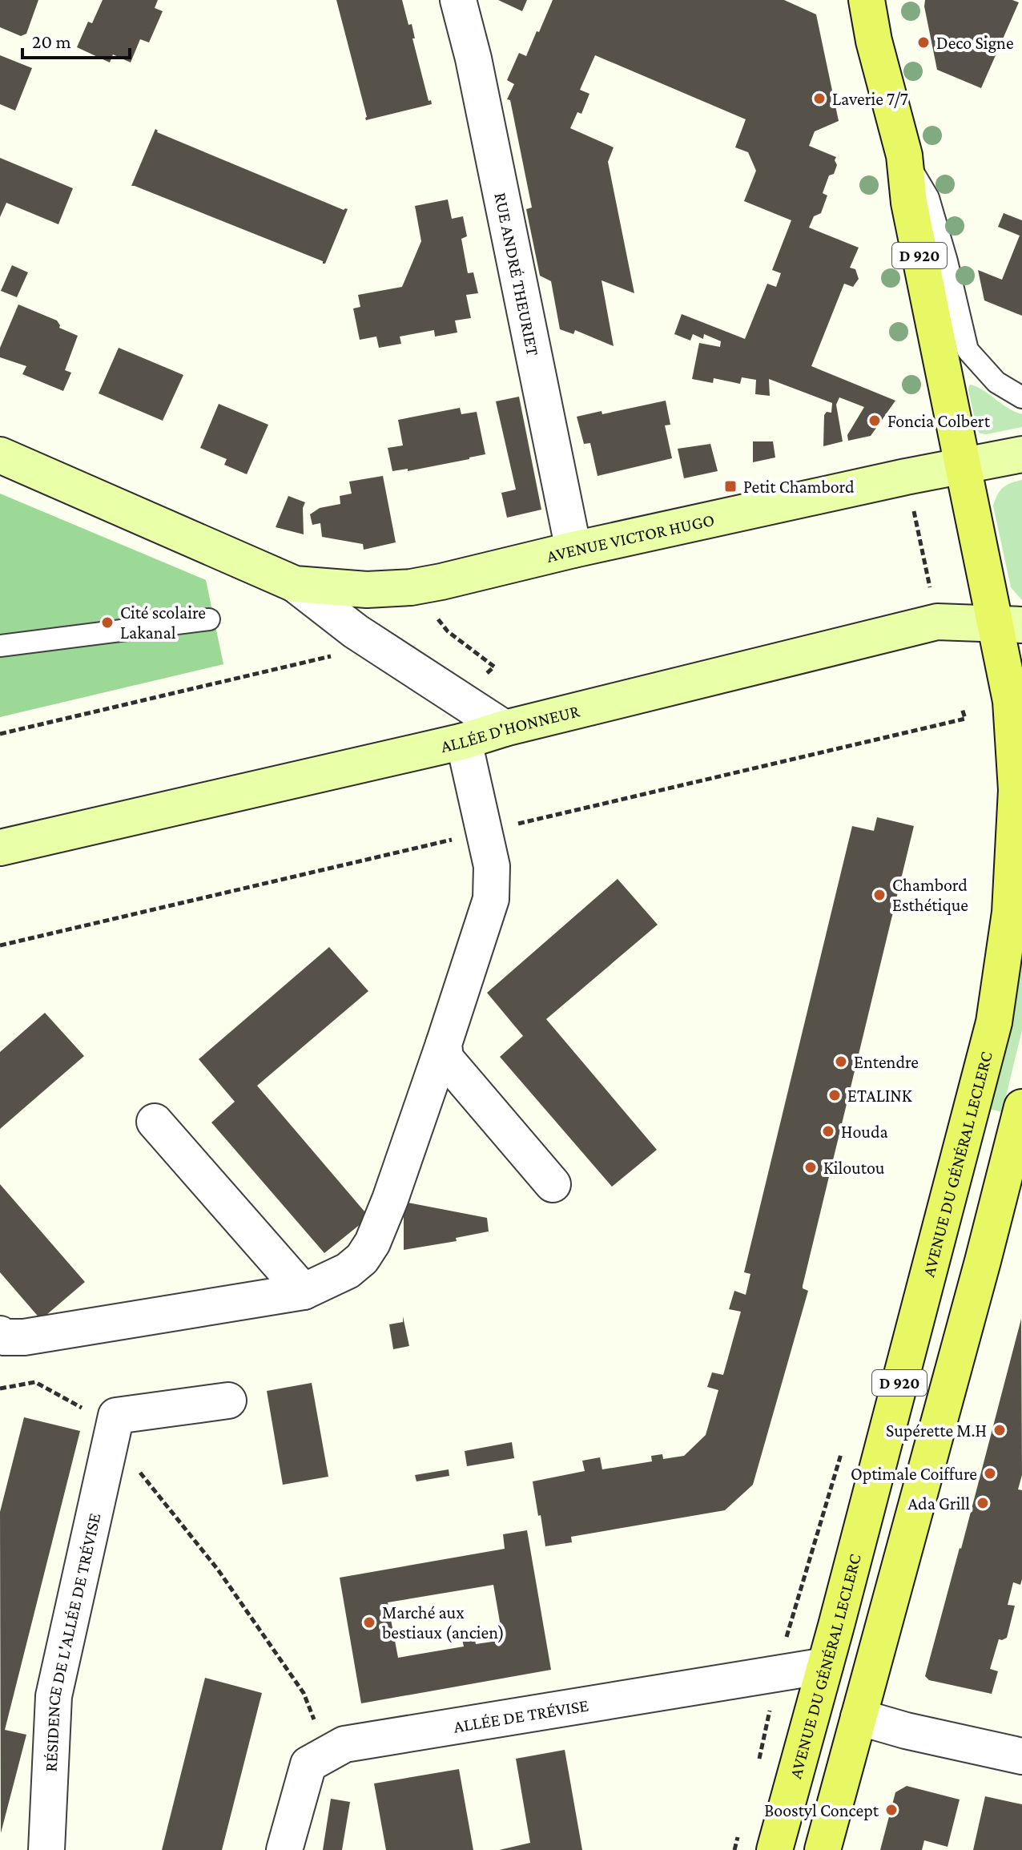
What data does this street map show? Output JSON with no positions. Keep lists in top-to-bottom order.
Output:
{
  "streets": {
    "main road": [
      "D 920",
      "AVENUE VICTOR HUGO",
      "ALLÉE D'HONNEUR",
      "AVENUE DU GÉNÉRAL LECLERC"
    ],
    "street": ["RUE ANDRÉ THEURIET", "RÉSIDENCE DE L'ALLÉE DE TRÉVISE", "ALLÉE DE TRÉVISE"]
  },
  "crossings": [
    ["D 920", "AVENUE VICTOR HUGO"],
    ["D 920", "AVENUE DU GÉNÉRAL LECLERC"],
    ["RUE ANDRÉ THEURIET", "AVENUE VICTOR HUGO"],
    ["AVENUE VICTOR HUGO", "AVENUE DU GÉNÉRAL LECLERC"],
    ["ALLÉE D'HONNEUR", "AVENUE DU GÉNÉRAL LECLERC"],
    ["AVENUE DU GÉNÉRAL LECLERC", "ALLÉE DE TRÉVISE"]
  ],
  "places": {
    "other": [
      "Deco Signe",
      "Laverie 7/7",
      "Foncia Colbert",
      "Cité scolaire Lakanal",
      "Chambord Esthétique",
      "Entendre",
      "ETALINK",
      "Houda",
      "Kiloutou",
      "Supérette M.H",
      "Optimale Coiffure",
      "Ada Grill",
      "Marché aux bestiaux (ancien)",
      "Boostyl Concept"
    ],
    "transit": ["Petit Chambord"]
  },
  "scale_bar": "20 m"
}
